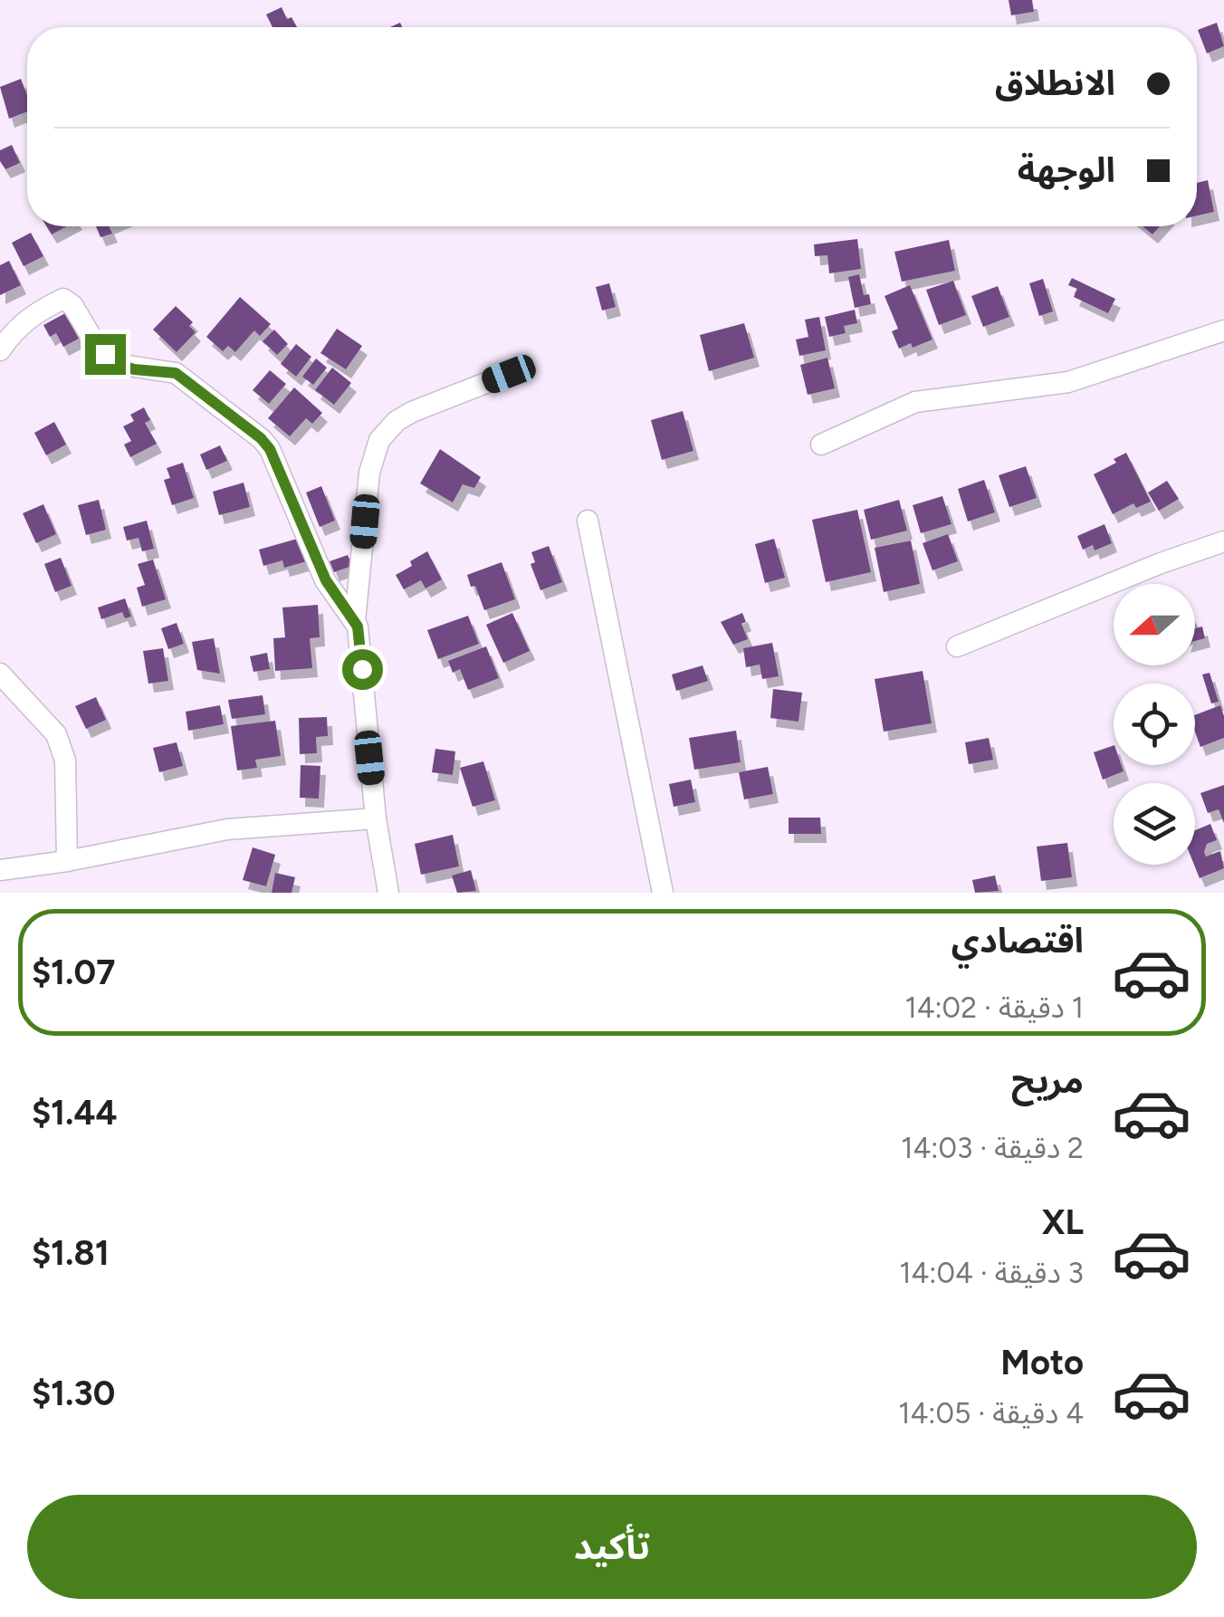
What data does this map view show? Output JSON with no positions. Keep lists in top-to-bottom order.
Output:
{
  "north": "left",
  "page": {
    "banner": ["الانطلاق", "الوجهة"],
    "list": [
      {
        "name": "اقتصادي",
        "note": "1 دقيقة · 14:02",
        "value": "$1.07"
      },
      {
        "name": "مريح",
        "note": "2 دقيقة · 14:03",
        "value": "$1.44"
      },
      {
        "name": "XL",
        "note": "3 دقيقة · 14:04",
        "value": "$1.81"
      },
      {
        "name": "Moto",
        "note": "4 دقيقة · 14:05",
        "value": "$1.30"
      }
    ],
    "buttons": "تأكيد"
  }
}
